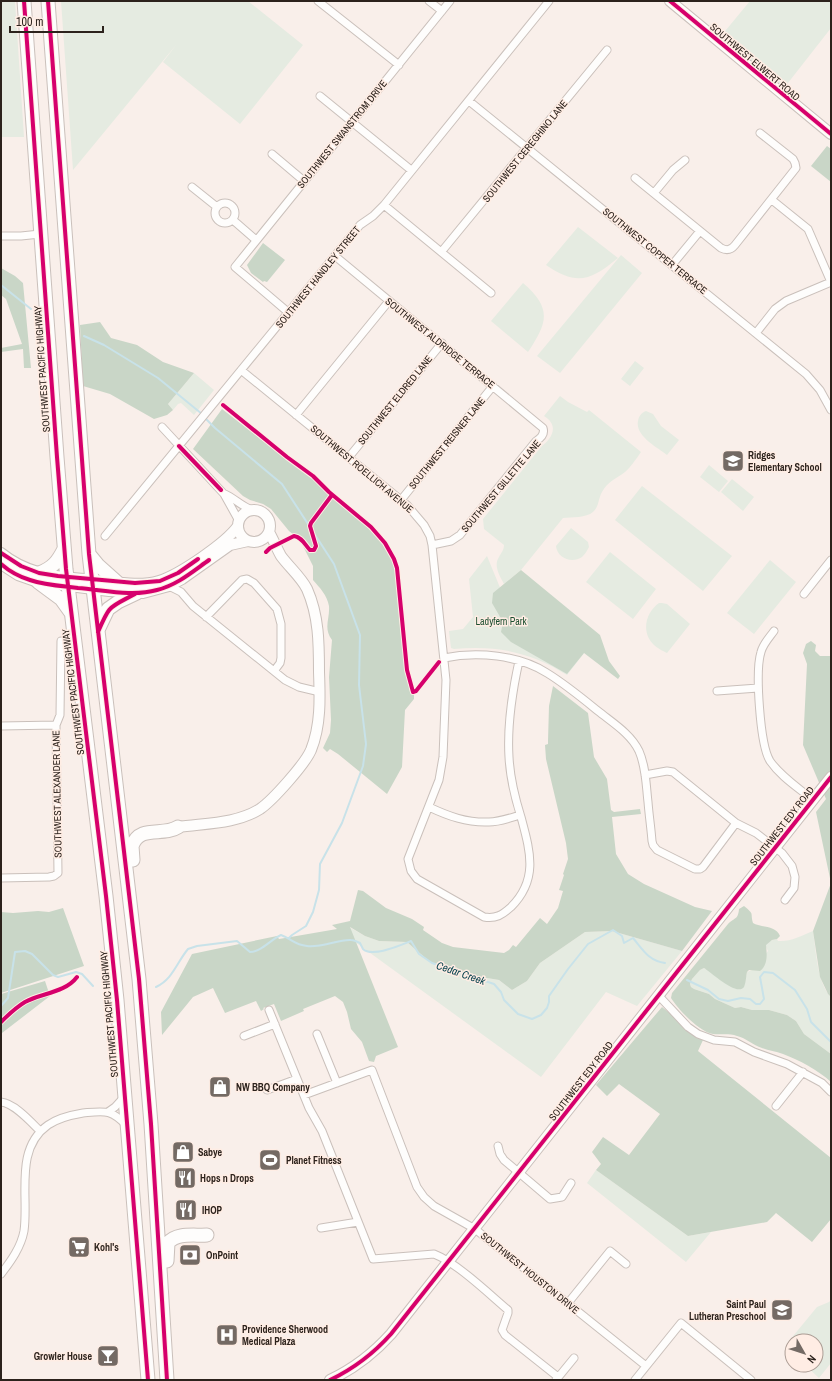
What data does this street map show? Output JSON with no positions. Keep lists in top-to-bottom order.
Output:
{
  "streets": {
    "highway": ["SOUTHWEST PACIFIC HIGHWAY"],
    "main road": ["SOUTHWEST ELWERT ROAD", "SOUTHWEST EDY ROAD"],
    "street": [
      "SOUTHWEST SWANSTROM DRIVE",
      "SOUTHWEST CEREGHINO LANE",
      "SOUTHWEST COPPER TERRACE",
      "SOUTHWEST HANDLEY STREET",
      "SOUTHWEST ALDRIDGE TERRACE",
      "SOUTHWEST ELDRED LANE",
      "SOUTHWEST REISNER LANE",
      "SOUTHWEST ROELLICH AVENUE",
      "SOUTHWEST GILLETTE LANE",
      "SOUTHWEST ALEXANDER LANE",
      "SOUTHWEST HOUSTON DRIVE"
    ]
  },
  "crossings": [
    ["SOUTHWEST SWANSTROM DRIVE", "SOUTHWEST HANDLEY STREET"],
    ["SOUTHWEST CEREGHINO LANE", "SOUTHWEST COPPER TERRACE"],
    ["SOUTHWEST COPPER TERRACE", "SOUTHWEST HANDLEY STREET"],
    ["SOUTHWEST HANDLEY STREET", "SOUTHWEST ALDRIDGE TERRACE"],
    ["SOUTHWEST HANDLEY STREET", "SOUTHWEST ROELLICH AVENUE"],
    ["SOUTHWEST ALDRIDGE TERRACE", "SOUTHWEST ELDRED LANE"],
    ["SOUTHWEST ALDRIDGE TERRACE", "SOUTHWEST REISNER LANE"],
    ["SOUTHWEST ALDRIDGE TERRACE", "SOUTHWEST GILLETTE LANE"],
    ["SOUTHWEST ELDRED LANE", "SOUTHWEST ROELLICH AVENUE"],
    ["SOUTHWEST REISNER LANE", "SOUTHWEST ROELLICH AVENUE"],
    ["SOUTHWEST ROELLICH AVENUE", "SOUTHWEST GILLETTE LANE"],
    ["SOUTHWEST EDY ROAD", "SOUTHWEST HOUSTON DRIVE"]
  ],
  "water": ["Cedar Creek"],
  "parks": ["Ladyfern Park"],
  "places": {
    "school or university": ["Ridges Elementary School", "Saint Paul Lutheran Preschool"],
    "shop": ["NW BBQ Company", "Sabye"],
    "sports": ["Planet Fitness"],
    "restaurant": ["Hops n Drops", "IHOP"],
    "supermarket": ["Kohl's"],
    "bank": ["OnPoint"],
    "hospital": ["Providence Sherwood Medical Plaza"],
    "bar": ["Growler House"]
  },
  "scale_bar": "100 m",
  "north": "bottom right"
}
